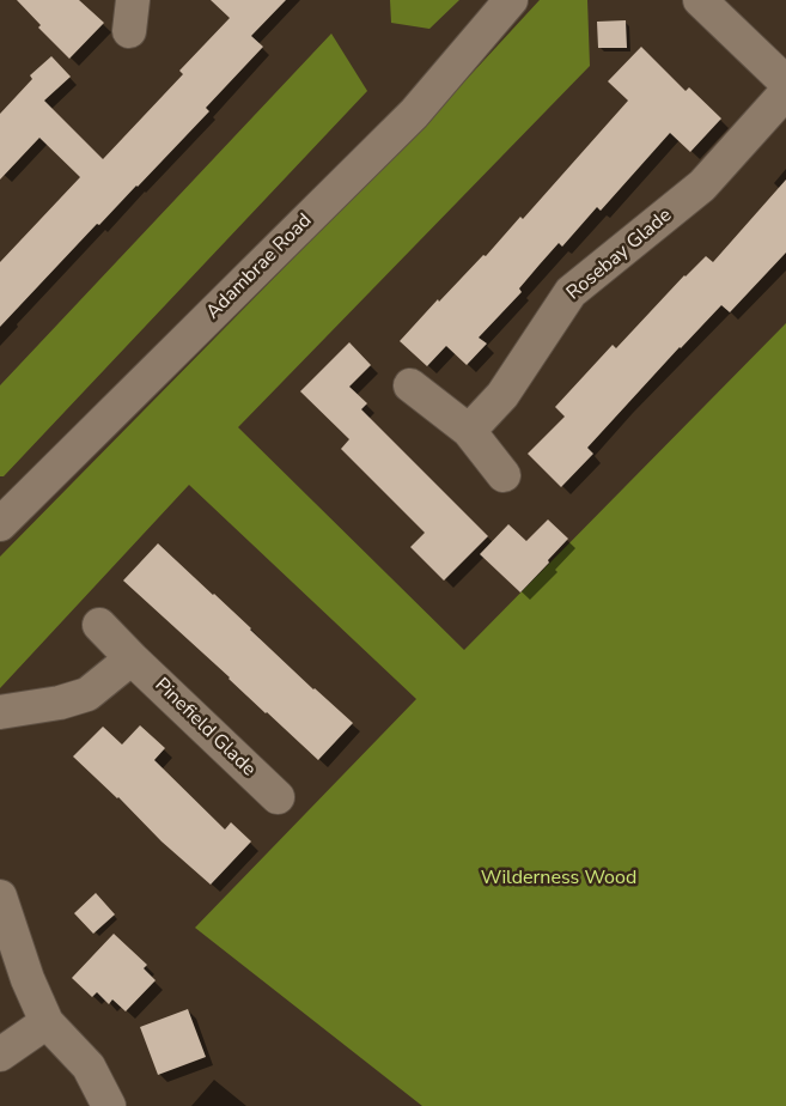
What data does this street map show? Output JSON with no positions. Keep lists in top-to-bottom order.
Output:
{
  "streets": {
    "street": ["Rosebay Glade", "Adambrae Road", "Pinefield Glade"]
  },
  "parks": ["Wilderness Wood"]
}
